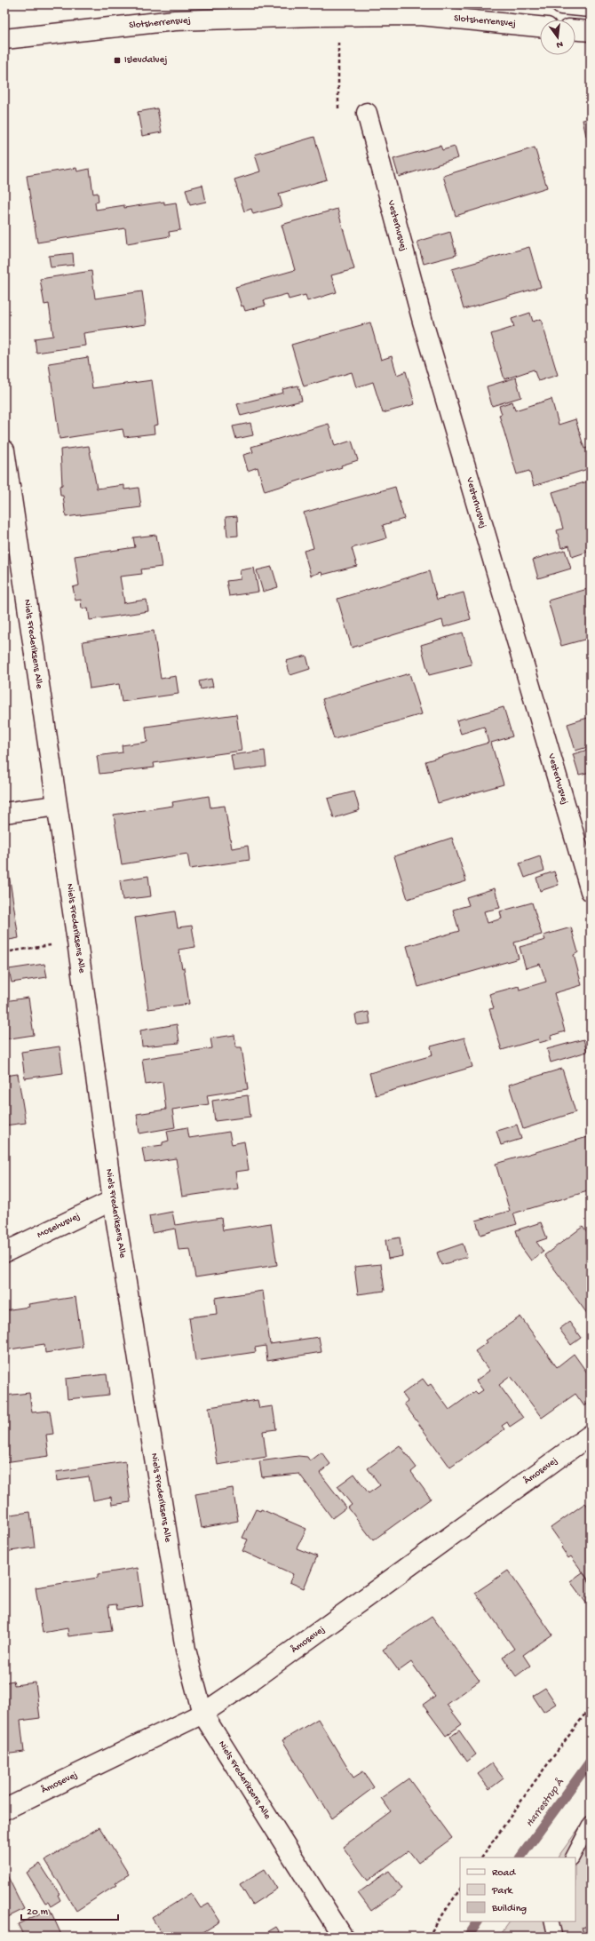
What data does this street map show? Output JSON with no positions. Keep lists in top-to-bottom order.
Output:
{
  "streets": {
    "street": [
      "Slotsherrensvej",
      "Vesterhusvej",
      "Niels Frederiksens Alle",
      "Mosehusvej",
      "Åmosevej"
    ]
  },
  "crossings": [
    ["Niels Frederiksens Alle", "Mosehusvej"],
    ["Niels Frederiksens Alle", "Åmosevej"]
  ],
  "water": ["Harrestrup Å"],
  "places": {
    "transit": ["Islevdalvej"]
  },
  "legend": ["Road", "Park", "Building"],
  "scale_bar": "20 m",
  "north": "bottom"
}
